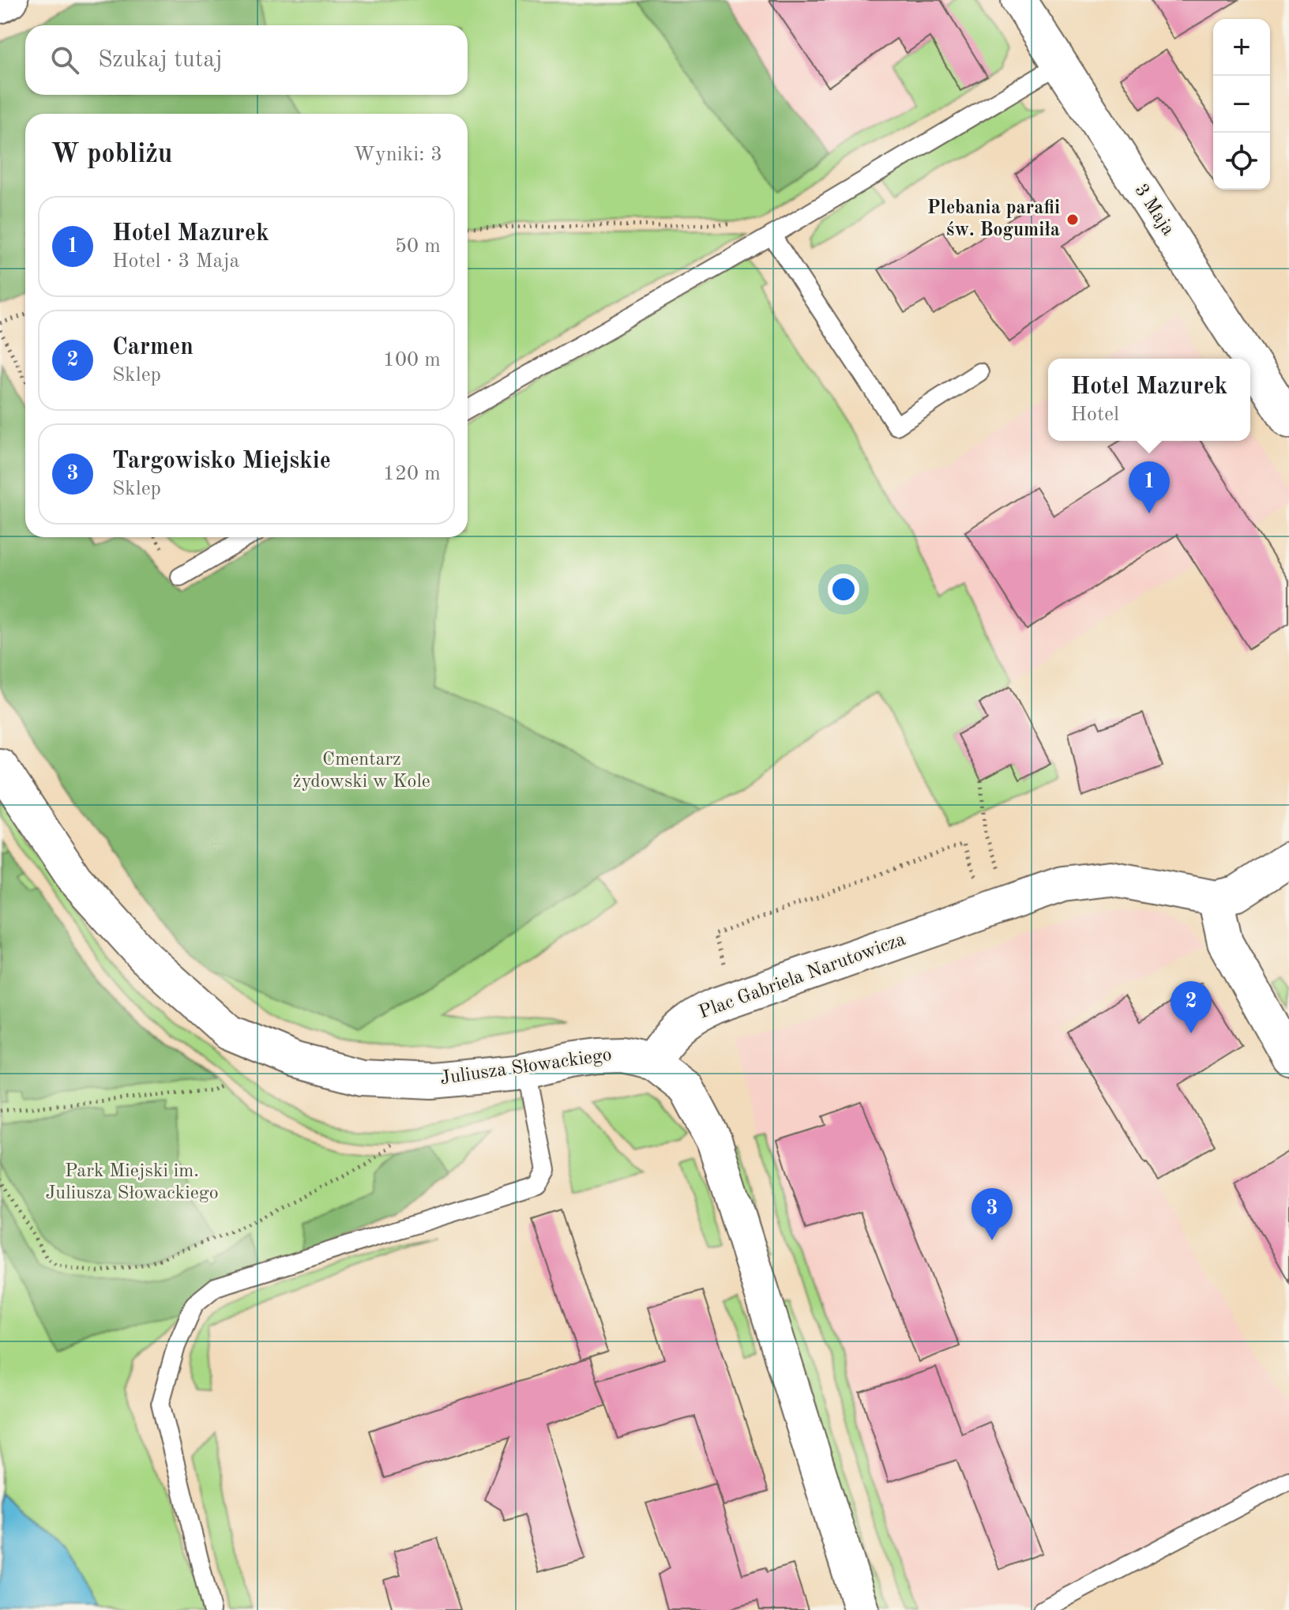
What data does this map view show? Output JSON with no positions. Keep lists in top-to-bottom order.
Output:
{
  "streets": {
    "street": ["3 Maja", "Plac Gabriela Narutowicza", "Juliusza Słowackiego"]
  },
  "crossings": [
    ["Plac Gabriela Narutowicza", "Juliusza Słowackiego"]
  ],
  "parks": ["Cmentarz żydowski w Kole", "Park Miejski im. Juliusza Słowackiego"],
  "places": ["Plebania parafii św. Bogumiła"],
  "page": {
    "map_buttons": ["+", "−"],
    "search": "Szukaj tutaj",
    "heading": ["W pobliżu", "Wyniki: 3"],
    "list": [
      {
        "mark": "1",
        "name": "Hotel Mazurek",
        "note": "Hotel · 3 Maja",
        "value": "50 m"
      },
      {
        "mark": "2",
        "name": "Carmen",
        "note": "Sklep",
        "value": "100 m"
      },
      {
        "mark": "3",
        "name": "Targowisko Miejskie",
        "note": "Sklep",
        "value": "120 m"
      }
    ],
    "popup": ["Hotel Mazurek", "Hotel"],
    "pins": ["1", "2", "3"]
  }
}
